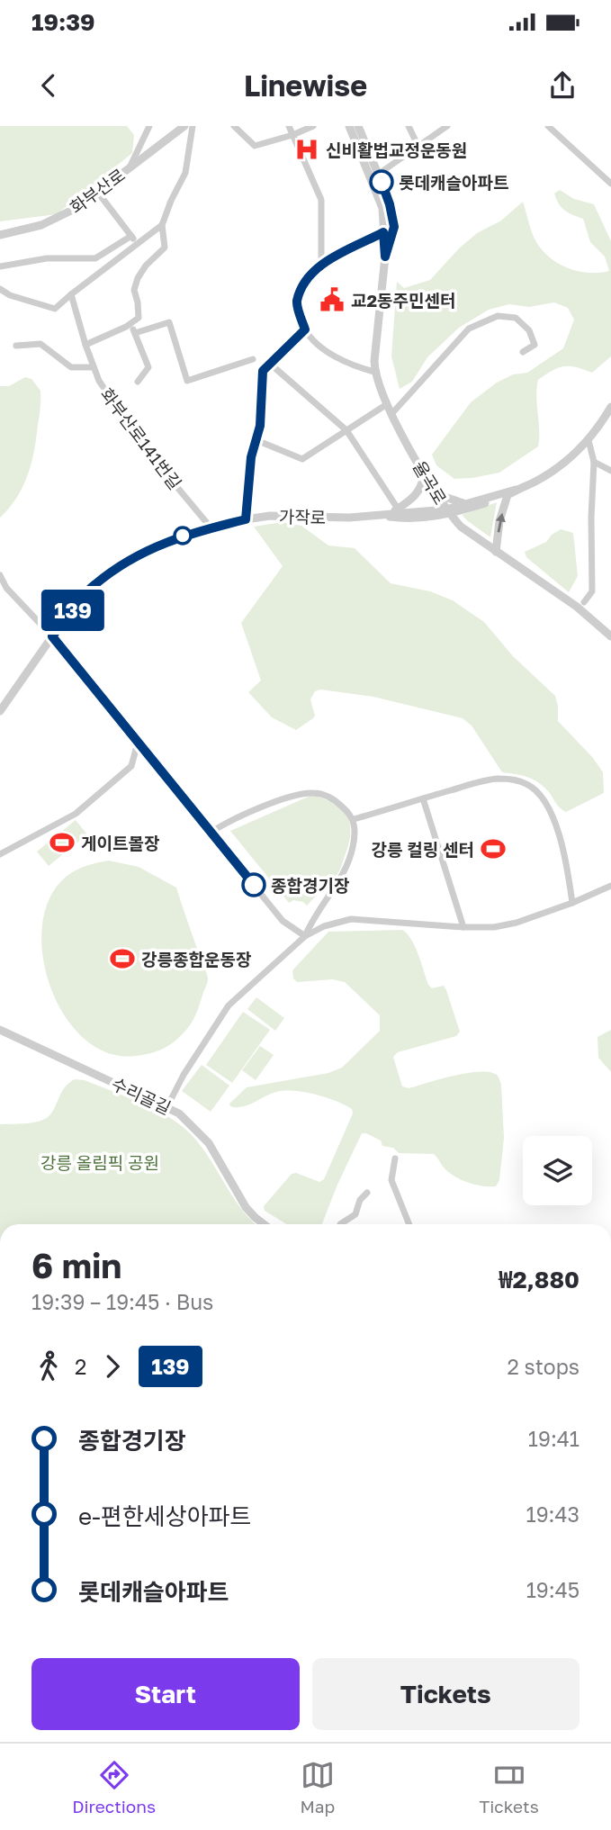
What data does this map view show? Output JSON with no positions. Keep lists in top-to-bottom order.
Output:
{
  "streets": {
    "street": [
      "화부산로",
      "화부산로141번길",
      "율곡로",
      "가작로",
      "수리골길"
    ]
  },
  "crossings": [
    ["화부산로141번길", "가작로"],
    ["율곡로", "가작로"]
  ],
  "parks": ["강릉 올림픽 공원"],
  "places": {
    "hospital": ["신비활법교정운동원"],
    "other": ["롯데캐슬아파트", "종합경기장"],
    "public building": ["교2동주민센터"],
    "sports": ["게이트볼장", "강릉 컬링 센터", "강릉종합운동장"]
  },
  "lines": ["bus line 139"],
  "page": {
    "status": "19:39",
    "header": "Linewise",
    "on_map": "139",
    "heading": ["6 min", "19:39 – 19:45 · Bus", "₩2,880"],
    "legs": ["2", "139", "2 stops"],
    "list": [
      {
        "name": "종합경기장",
        "value": "19:41"
      },
      {
        "name": "e-편한세상아파트",
        "value": "19:43"
      },
      {
        "name": "롯데캐슬아파트",
        "value": "19:45"
      }
    ],
    "buttons": ["Start", "Tickets"],
    "tabs": ["Directions", "Map", "Tickets"]
  }
}
